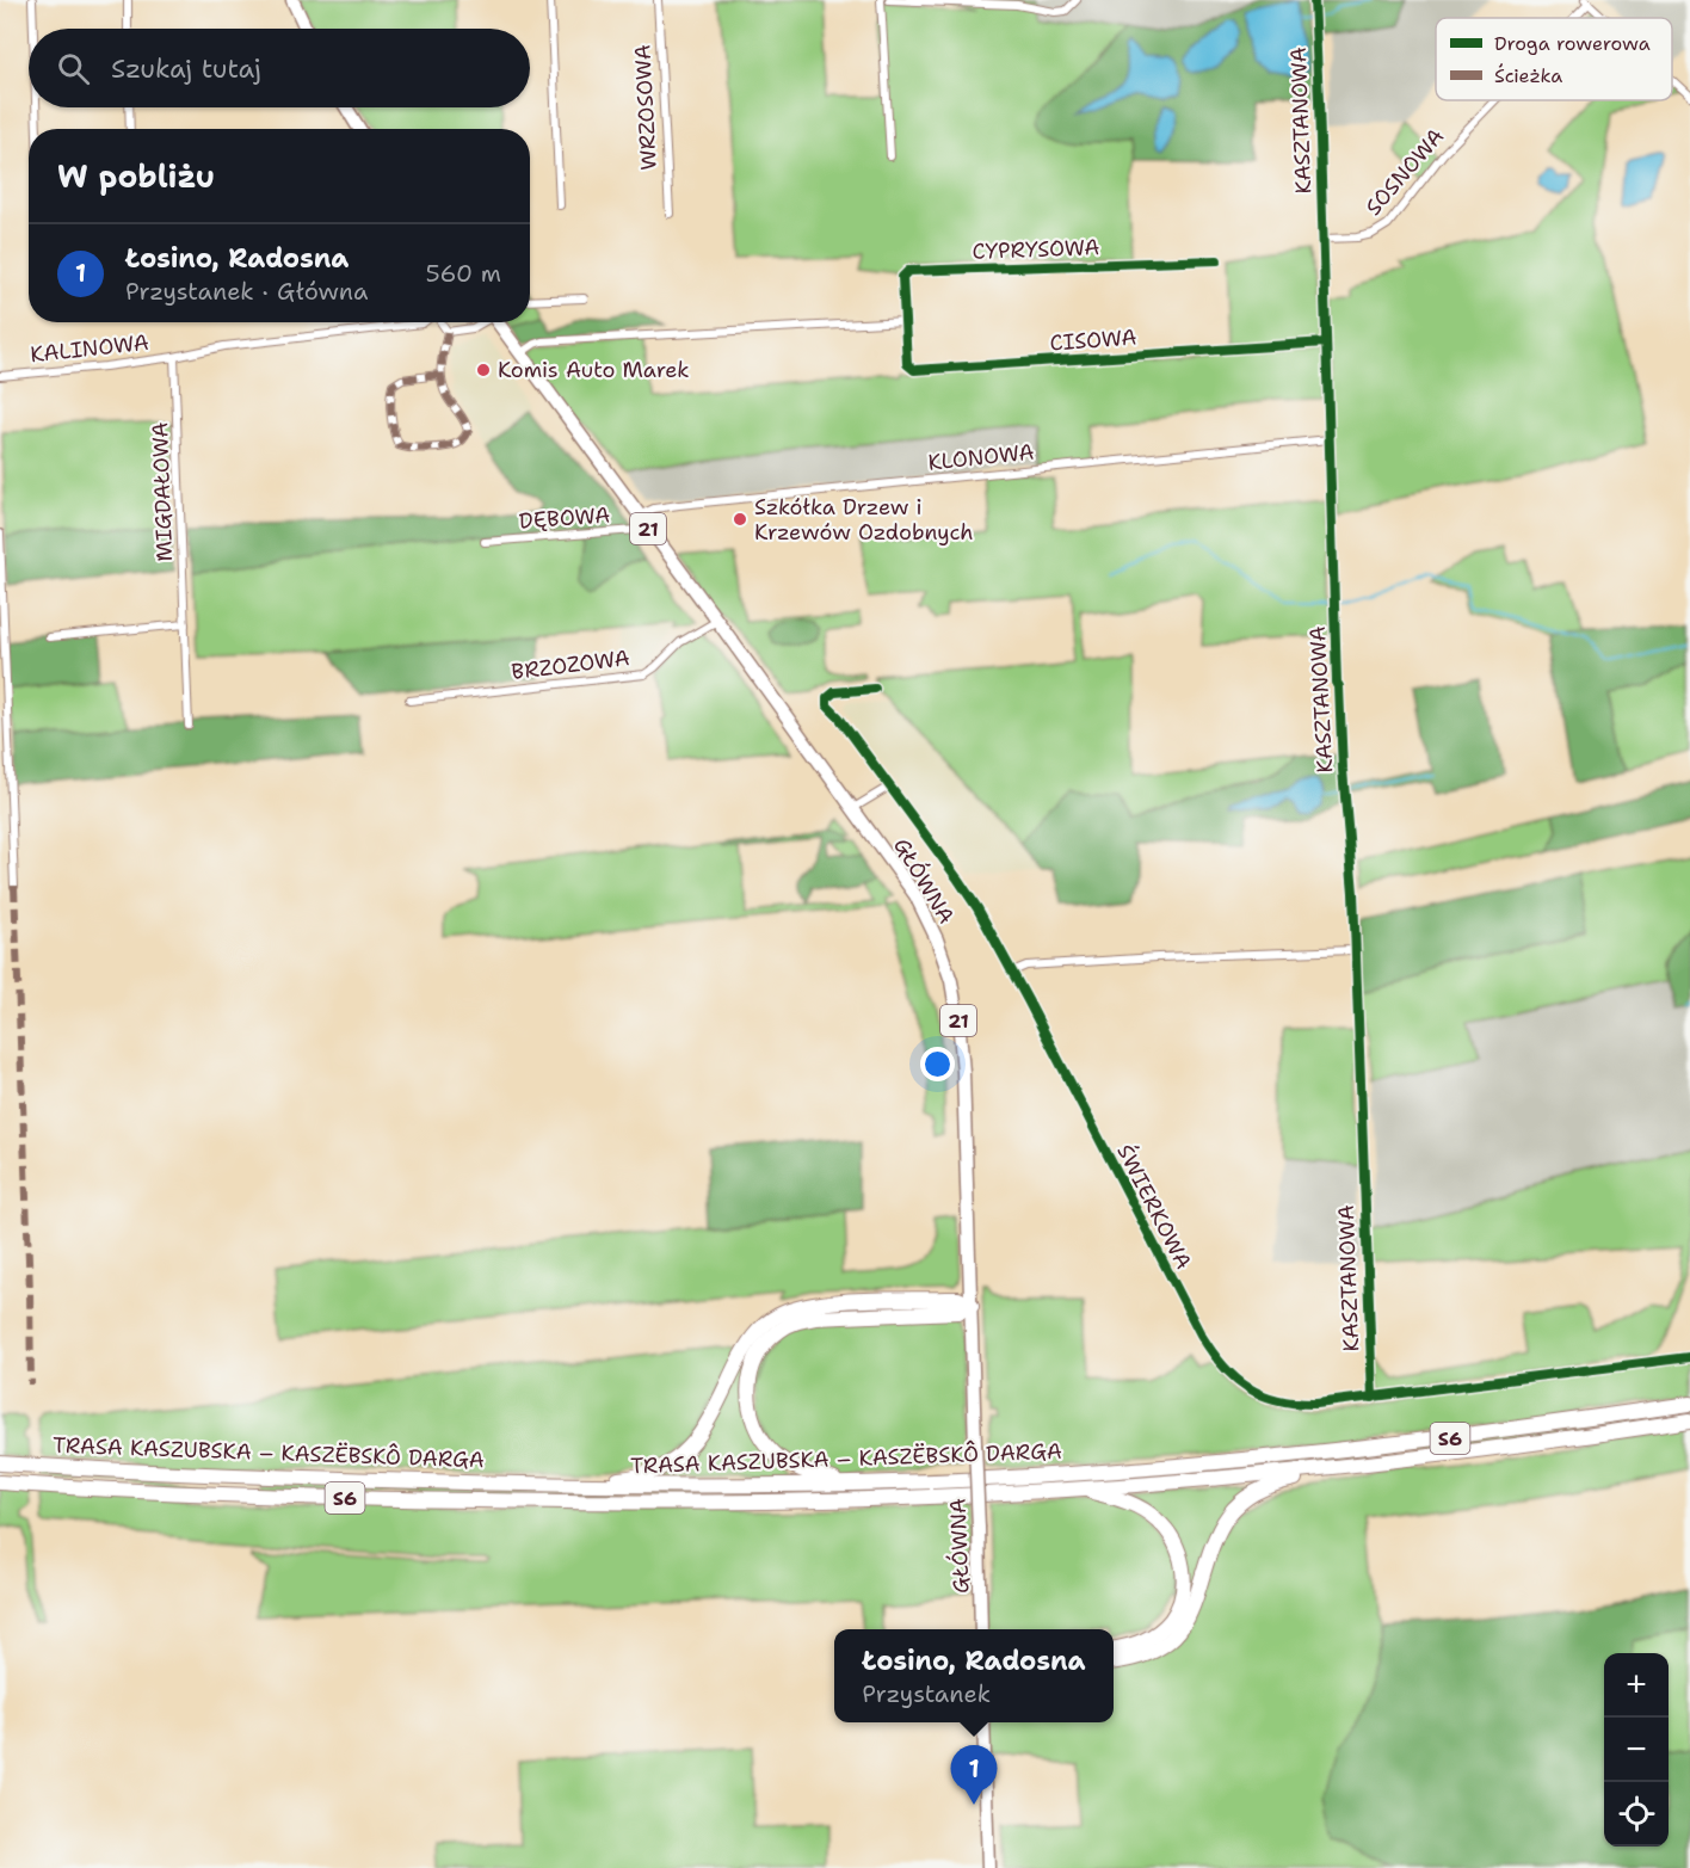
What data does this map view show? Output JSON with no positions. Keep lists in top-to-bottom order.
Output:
{
  "streets": {
    "highway": ["S6", "TRASA KASZUBSKA – KASZËBSKÔ DARGA"],
    "main road": ["21", "GŁÓWNA"],
    "street": [
      "WRZOSOWA",
      "KASZTANOWA",
      "SOSNOWA",
      "CYPRYSOWA",
      "CISOWA",
      "KALINOWA",
      "KLONOWA",
      "MIGDAŁOWA",
      "DĘBOWA",
      "BRZOZOWA",
      "ŚWIERKOWA"
    ]
  },
  "crossings": [
    ["KASZTANOWA", "SOSNOWA"],
    ["KASZTANOWA", "CISOWA"],
    ["KASZTANOWA", "KLONOWA"],
    ["KASZTANOWA", "ŚWIERKOWA"],
    ["CYPRYSOWA", "CISOWA"],
    ["KALINOWA", "MIGDAŁOWA"],
    ["KLONOWA", "DĘBOWA"],
    ["KLONOWA", "GŁÓWNA"],
    ["DĘBOWA", "GŁÓWNA"],
    ["BRZOZOWA", "GŁÓWNA"]
  ],
  "places": ["Komis Auto Marek", "Szkółka Drzew i Krzewów Ozdobnych"],
  "legend": ["Droga rowerowa", "Ścieżka"],
  "page": {
    "search": "Szukaj tutaj",
    "heading": "W pobliżu",
    "list": [
      {
        "mark": "1",
        "name": "Łosino, Radosna",
        "note": "Przystanek · Główna",
        "value": "560 m"
      }
    ],
    "popup": ["Łosino, Radosna", "Przystanek"],
    "map_buttons": ["+", "−"],
    "pins": "1"
  }
}
